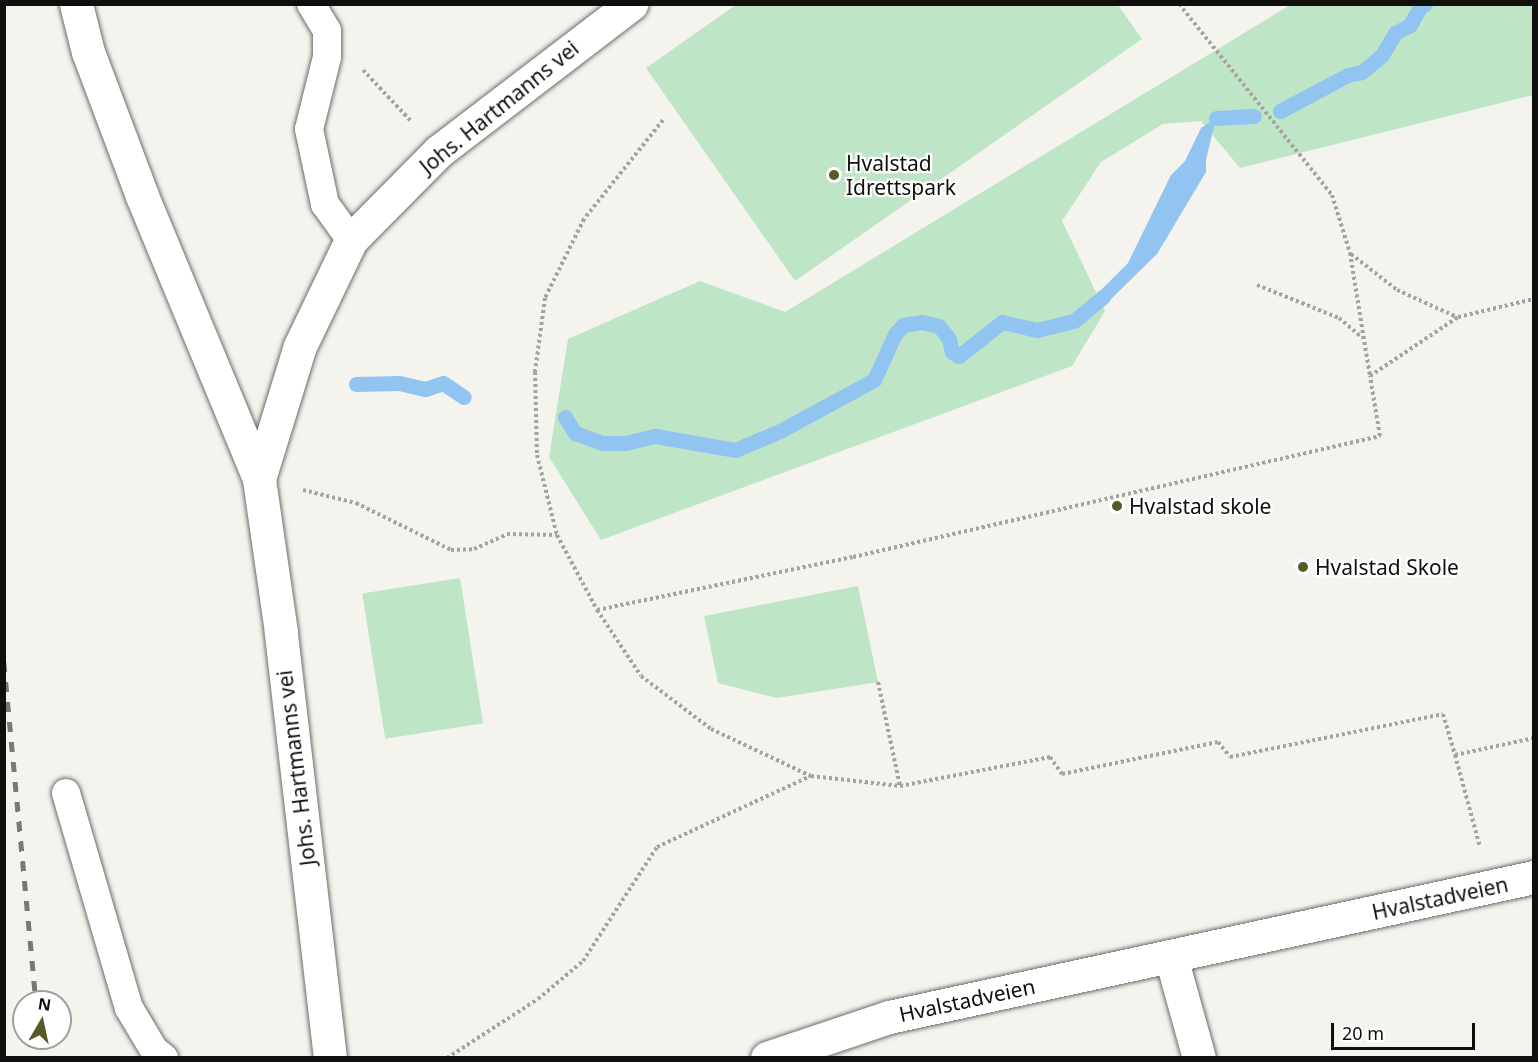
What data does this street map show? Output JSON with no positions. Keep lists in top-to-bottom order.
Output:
{
  "streets": {
    "street": ["Johs. Hartmanns vei", "Hvalstadveien"]
  },
  "places": ["Hvalstad Idrettspark", "Hvalstad skole", "Hvalstad Skole"],
  "scale_bar": "20 m",
  "north": "top"
}
